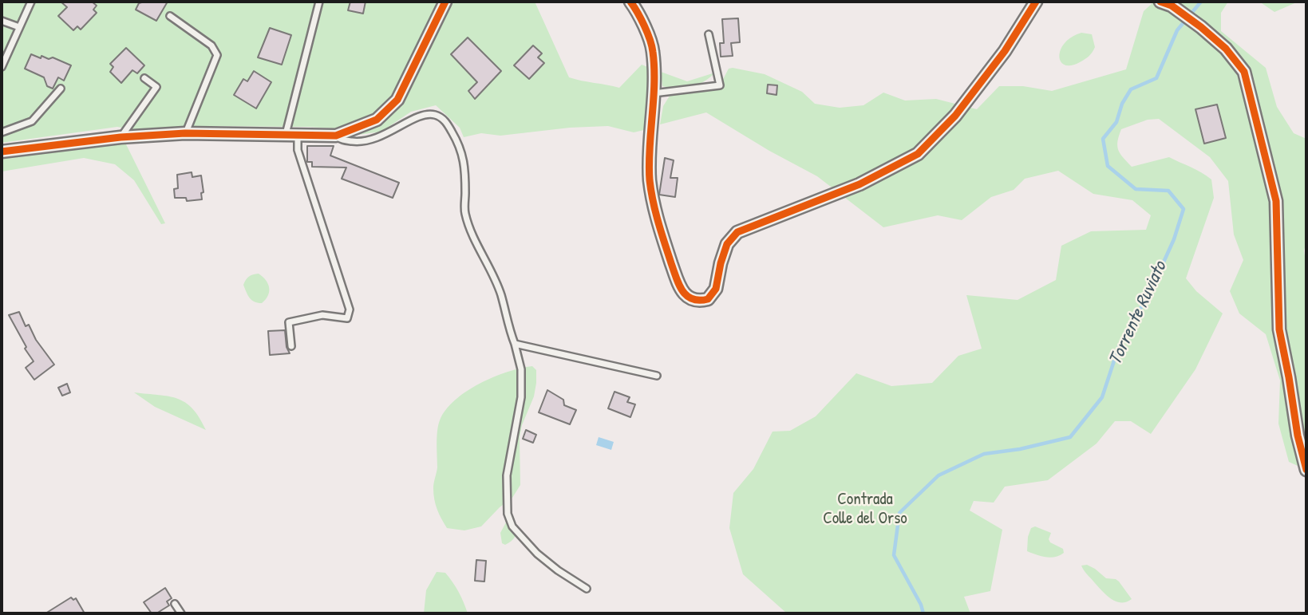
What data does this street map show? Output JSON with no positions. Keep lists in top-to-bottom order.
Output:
{
  "water": ["Torrente Ruviato"],
  "parks": ["Contrada Colle del Orso"]
}
